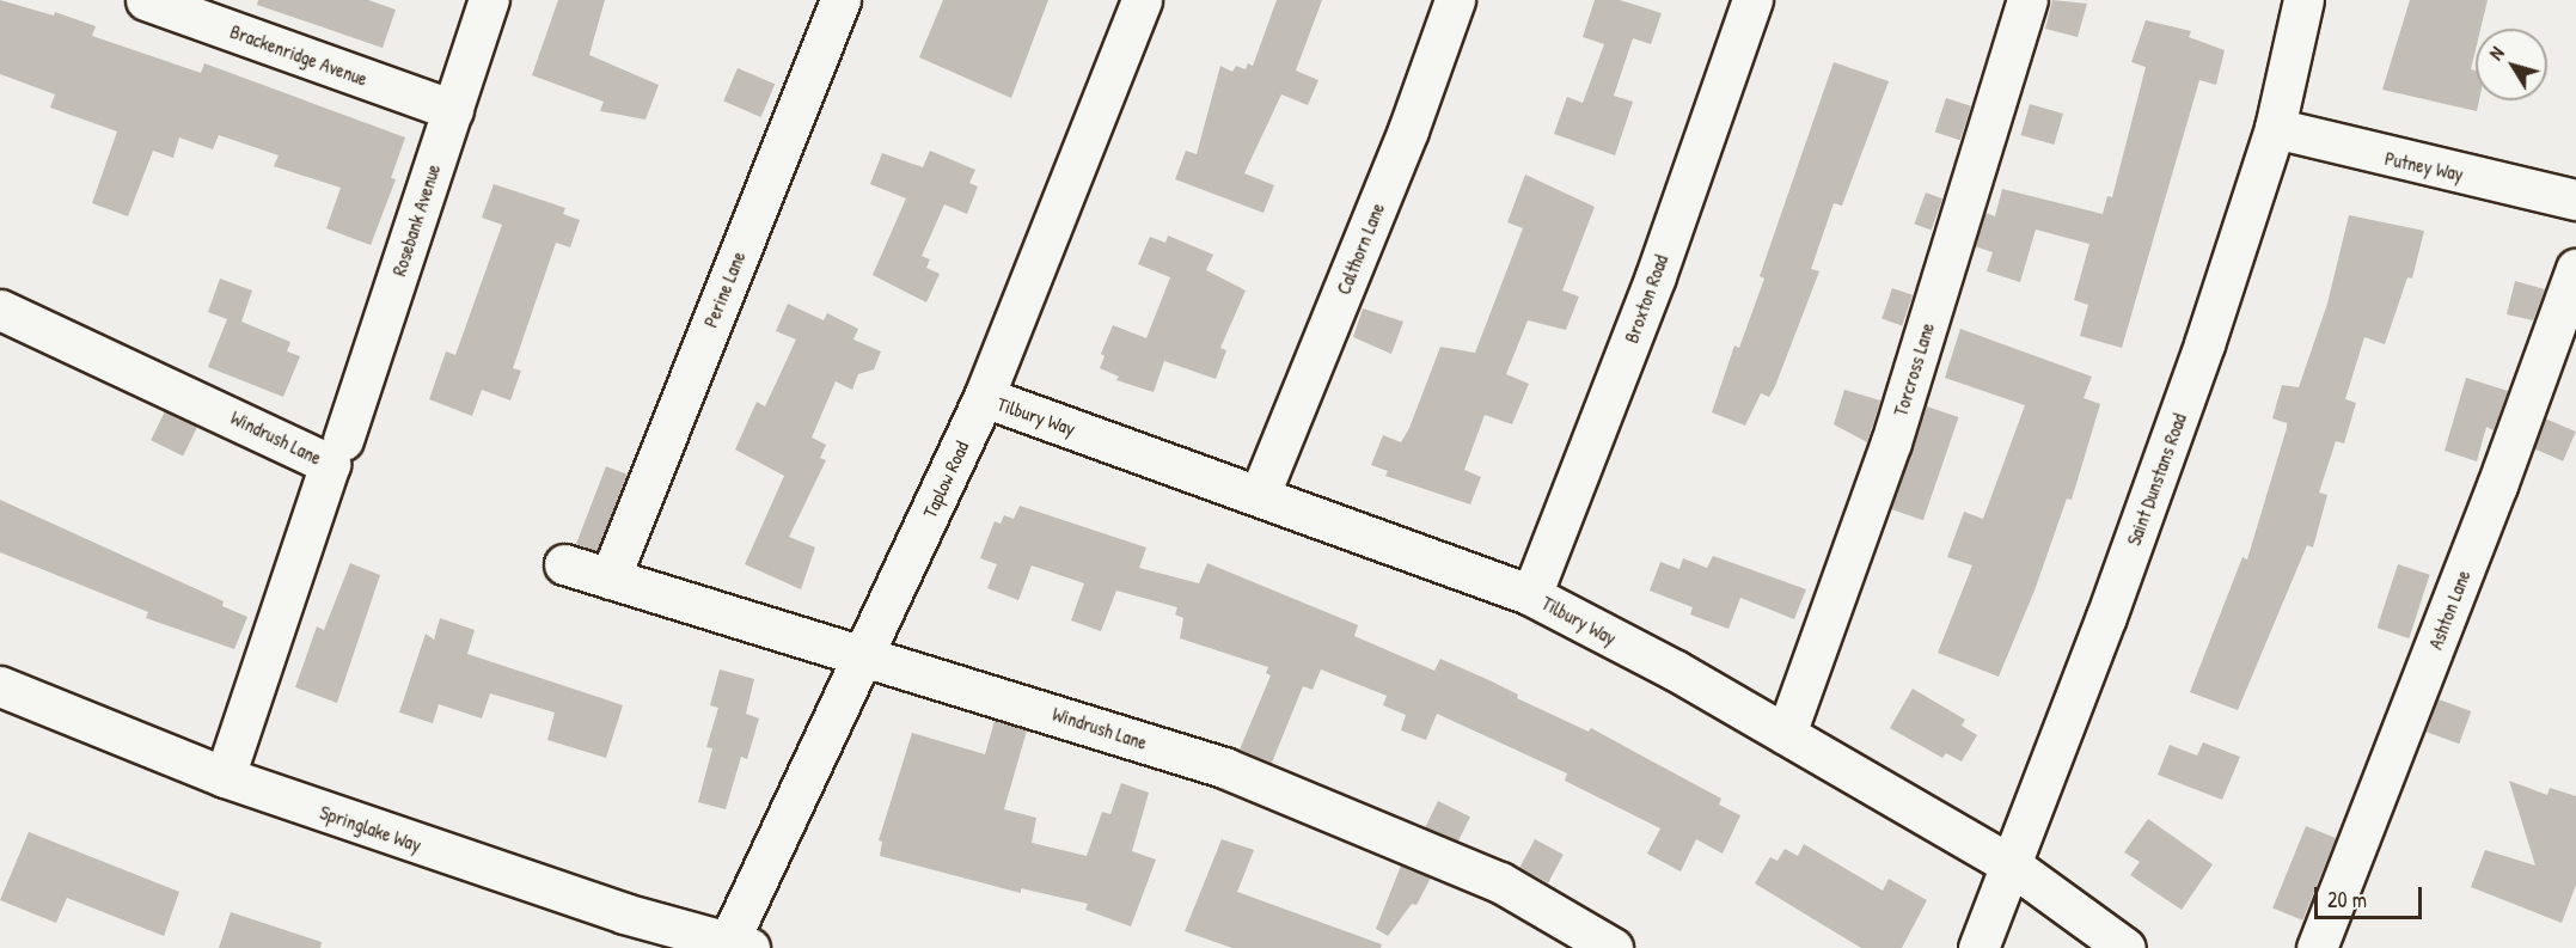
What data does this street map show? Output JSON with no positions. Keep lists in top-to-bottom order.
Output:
{
  "streets": {
    "street": [
      "Brackenridge Avenue",
      "Putney Way",
      "Rosebank Avenue",
      "Calthorn Lane",
      "Perine Lane",
      "Broxton Road",
      "Torcross Lane",
      "Tilbury Way",
      "Windrush Lane",
      "Taplow Road",
      "Saint Dunstans Road",
      "Ashton Lane",
      "Springlake Way"
    ]
  },
  "crossings": [
    ["Brackenridge Avenue", "Rosebank Avenue"],
    ["Putney Way", "Saint Dunstans Road"],
    ["Calthorn Lane", "Tilbury Way"],
    ["Perine Lane", "Windrush Lane"],
    ["Broxton Road", "Tilbury Way"],
    ["Torcross Lane", "Tilbury Way"],
    ["Tilbury Way", "Taplow Road"],
    ["Tilbury Way", "Saint Dunstans Road"],
    ["Windrush Lane", "Taplow Road"],
    ["Windrush Lane", "Springlake Way"],
    ["Taplow Road", "Springlake Way"]
  ],
  "scale_bar": "20 m",
  "north": "top left"
}
